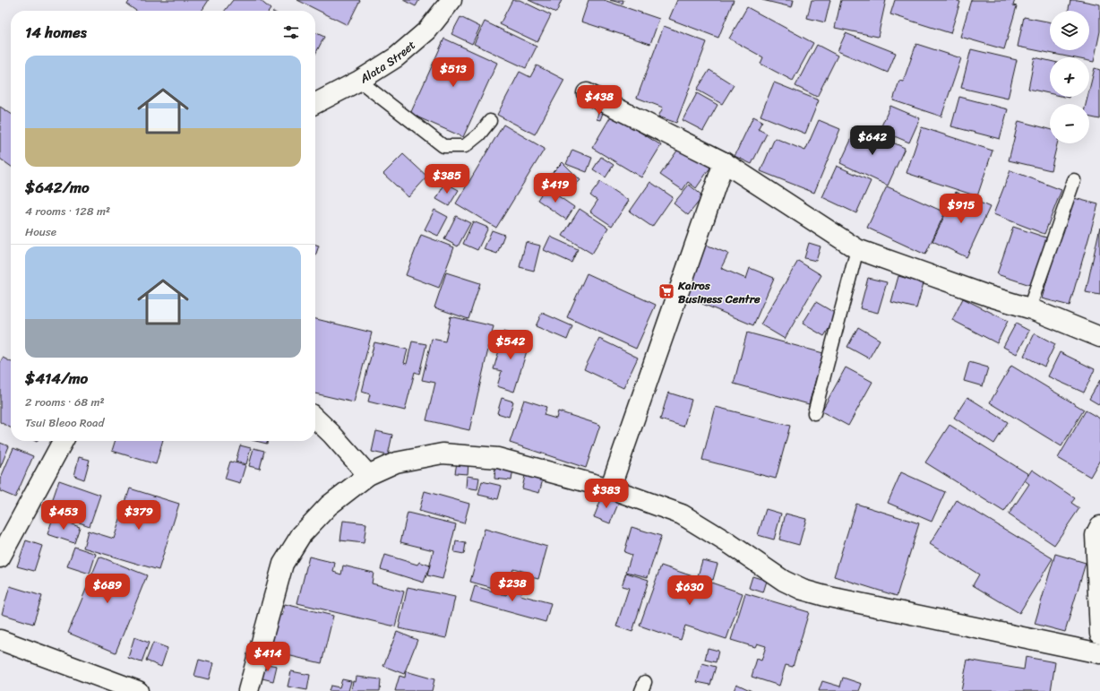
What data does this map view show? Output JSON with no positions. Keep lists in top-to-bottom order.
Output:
{
  "streets": {
    "street": ["Alata Street"]
  },
  "places": {
    "supermarket": ["Kairos Business Centre"]
  },
  "page": {
    "map_buttons": ["+", "−"],
    "heading": "14 homes",
    "list": [
      {
        "name": "$642/mo",
        "note": "4 rooms · 128 m² · House"
      },
      {
        "name": "$414/mo",
        "note": "2 rooms · 68 m² · Tsui Bleoo Road"
      }
    ],
    "price": [
      "$513",
      "$438",
      "$642",
      "$385",
      "$419",
      "$915",
      "$542",
      "$383",
      "$453",
      "$379",
      "$238",
      "$689",
      "$630",
      "$414"
    ]
  }
}
